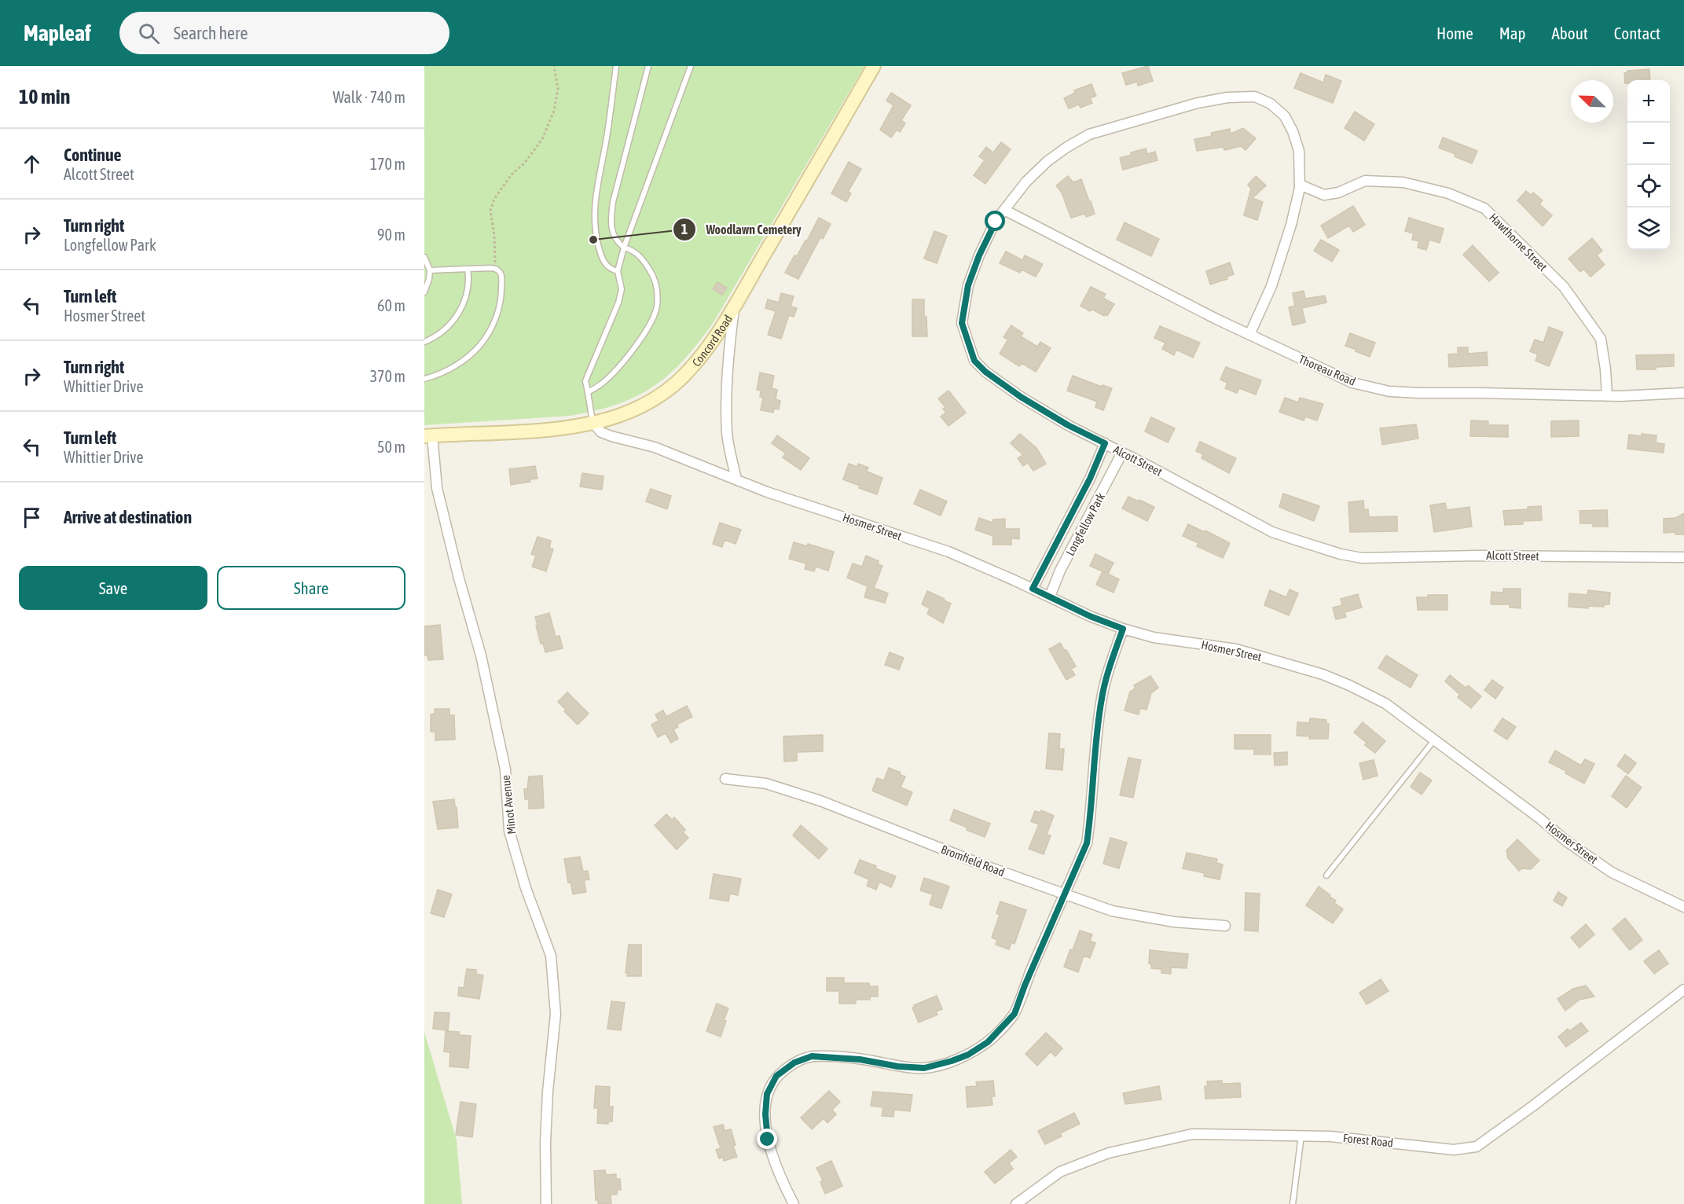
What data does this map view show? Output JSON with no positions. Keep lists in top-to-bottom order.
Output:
{
  "streets": {
    "street": [
      "Hawthorne Street",
      "Concord Road",
      "Thoreau Road",
      "Alcott Street",
      "Longfellow Park",
      "Hosmer Street",
      "Minot Avenue",
      "Bromfield Road",
      "Forest Road"
    ]
  },
  "crossings": [
    ["Hawthorne Street", "Thoreau Road"],
    ["Hawthorne Street", "Alcott Street"],
    ["Concord Road", "Hosmer Street"],
    ["Concord Road", "Minot Avenue"],
    ["Thoreau Road", "Alcott Street"],
    ["Alcott Street", "Longfellow Park"],
    ["Longfellow Park", "Hosmer Street"]
  ],
  "places": ["Woodlawn Cemetery"],
  "north": "top left",
  "page": {
    "header": "Mapleaf",
    "search": "Search here",
    "nav": [
      "Home",
      "Map",
      "About",
      "Contact"
    ],
    "heading": ["10 min", "Walk · 740 m"],
    "map_buttons": ["+", "−"],
    "list": [
      ["Continue", "Alcott Street", "170 m"],
      ["Turn right", "Longfellow Park", "90 m"],
      ["Turn left", "Hosmer Street", "60 m"],
      ["Turn right", "Whittier Drive", "370 m"],
      ["Turn left", "Whittier Drive", "50 m"],
      "Arrive at destination"
    ],
    "buttons": ["Save", "Share"]
  }
}
